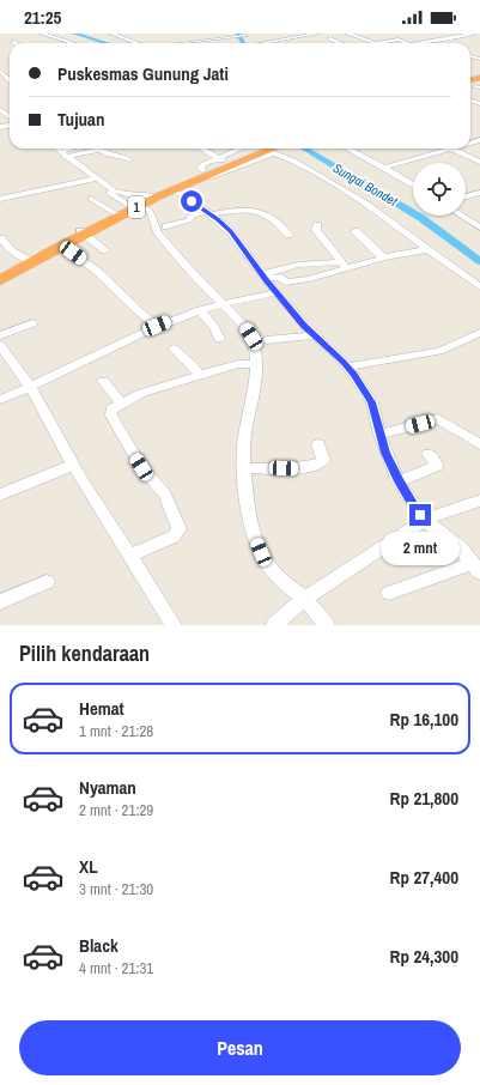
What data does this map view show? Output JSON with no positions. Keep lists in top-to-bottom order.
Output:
{
  "streets": {
    "highway": ["1"]
  },
  "water": ["Sungai Bondet"],
  "page": {
    "status": "21:25",
    "banner": ["Puskesmas Gunung Jati", "Tujuan"],
    "bubble": "2 mnt",
    "heading": "Pilih kendaraan",
    "list": [
      {
        "name": "Hemat",
        "note": "1 mnt · 21:28",
        "value": "Rp 16,100"
      },
      {
        "name": "Nyaman",
        "note": "2 mnt · 21:29",
        "value": "Rp 21,800"
      },
      {
        "name": "XL",
        "note": "3 mnt · 21:30",
        "value": "Rp 27,400"
      },
      {
        "name": "Black",
        "note": "4 mnt · 21:31",
        "value": "Rp 24,300"
      }
    ],
    "buttons": "Pesan"
  }
}
